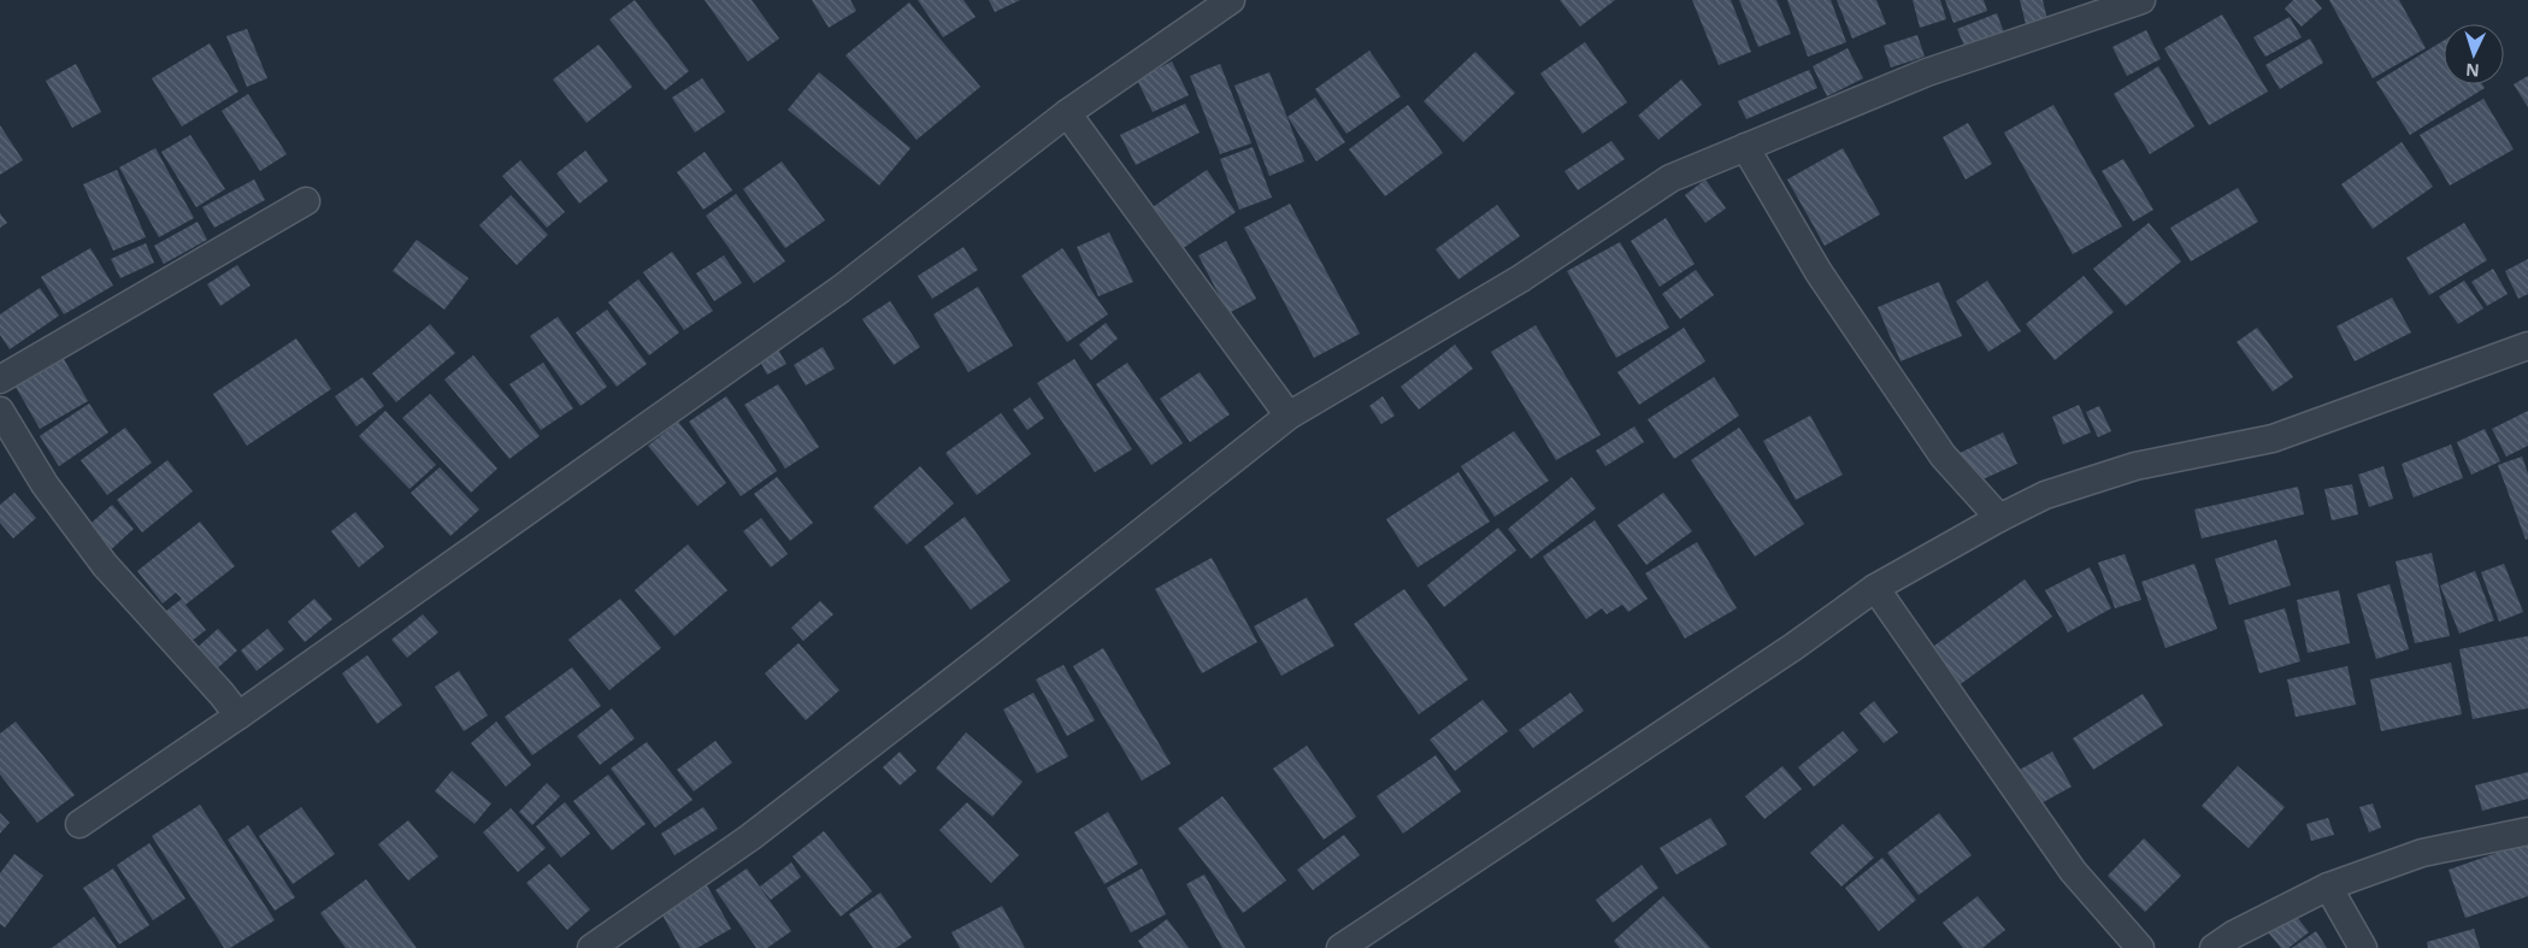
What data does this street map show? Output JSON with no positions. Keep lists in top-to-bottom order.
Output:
{
  "north": "bottom"
}
